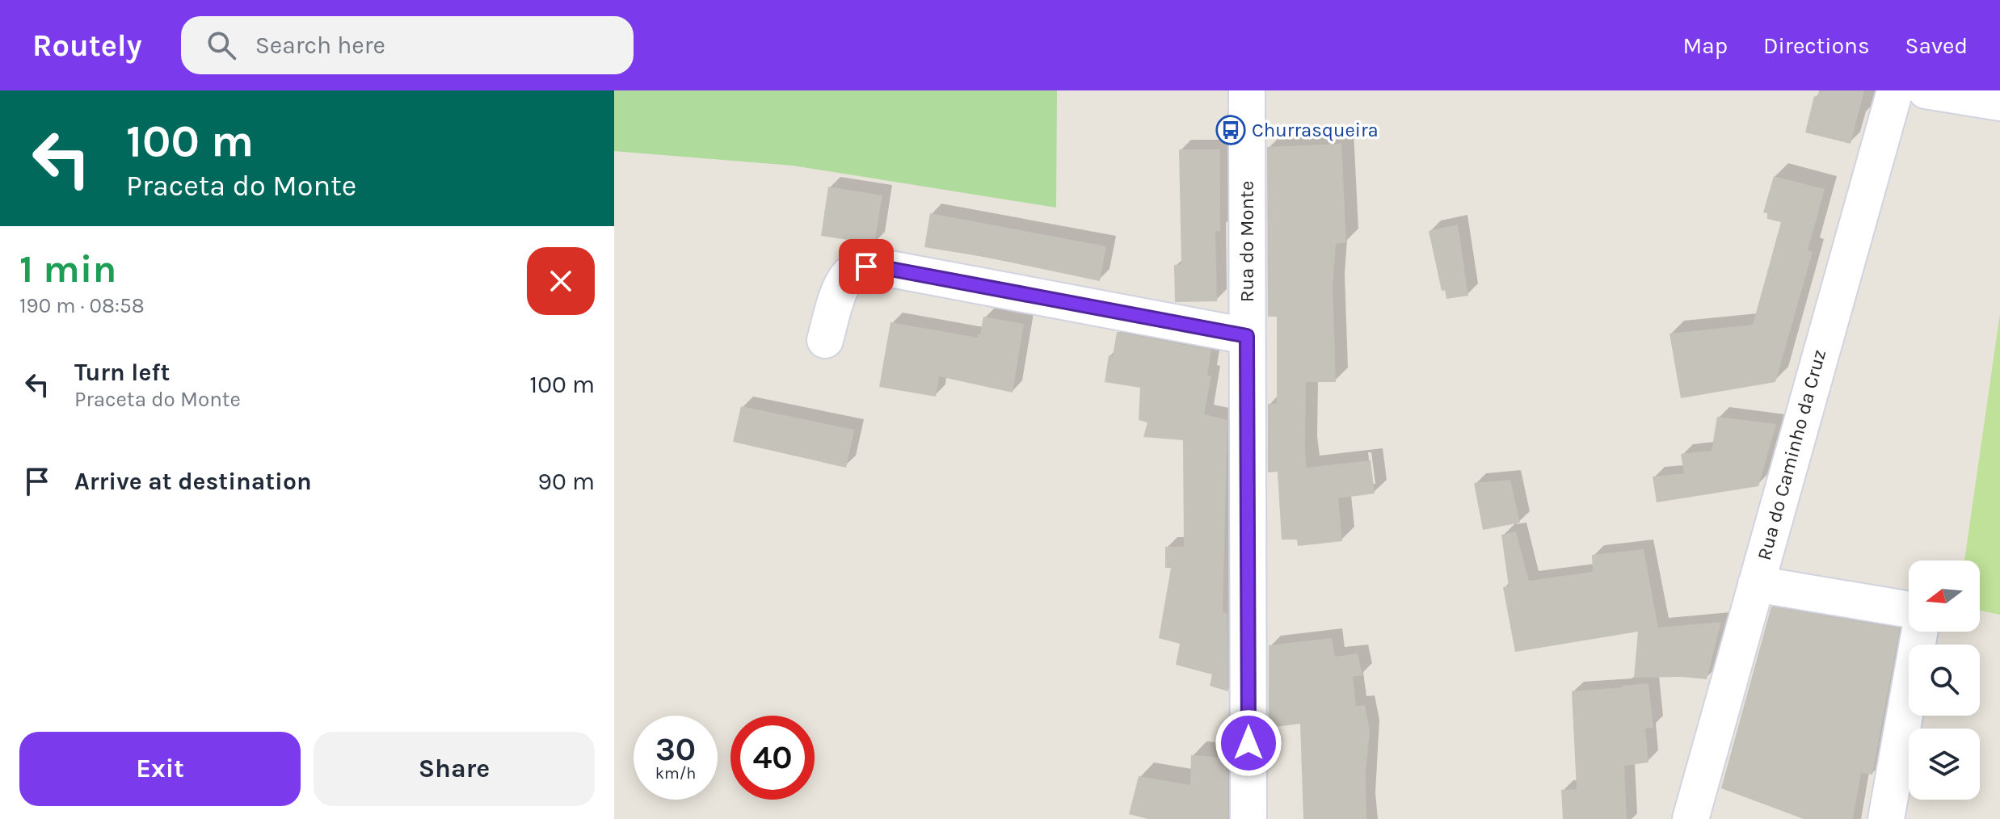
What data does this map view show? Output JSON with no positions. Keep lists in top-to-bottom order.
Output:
{
  "streets": {
    "street": ["Rua do Monte", "Rua do Caminho da Cruz"]
  },
  "places": {
    "bus stop": ["Churrasqueira"]
  },
  "north": "left",
  "page": {
    "header": "Routely",
    "search": "Search here",
    "nav": ["Map", "Directions", "Saved"],
    "turn": ["100 m", "Praceta do Monte"],
    "heading": ["1 min", "190 m · 08:58"],
    "list": [
      {
        "name": "Turn left",
        "note": "Praceta do Monte",
        "value": "100 m"
      },
      {
        "name": "Arrive at destination",
        "value": "90 m"
      }
    ],
    "speed": "30 km/h",
    "limit": "40",
    "buttons": ["Exit", "Share"]
  }
}
